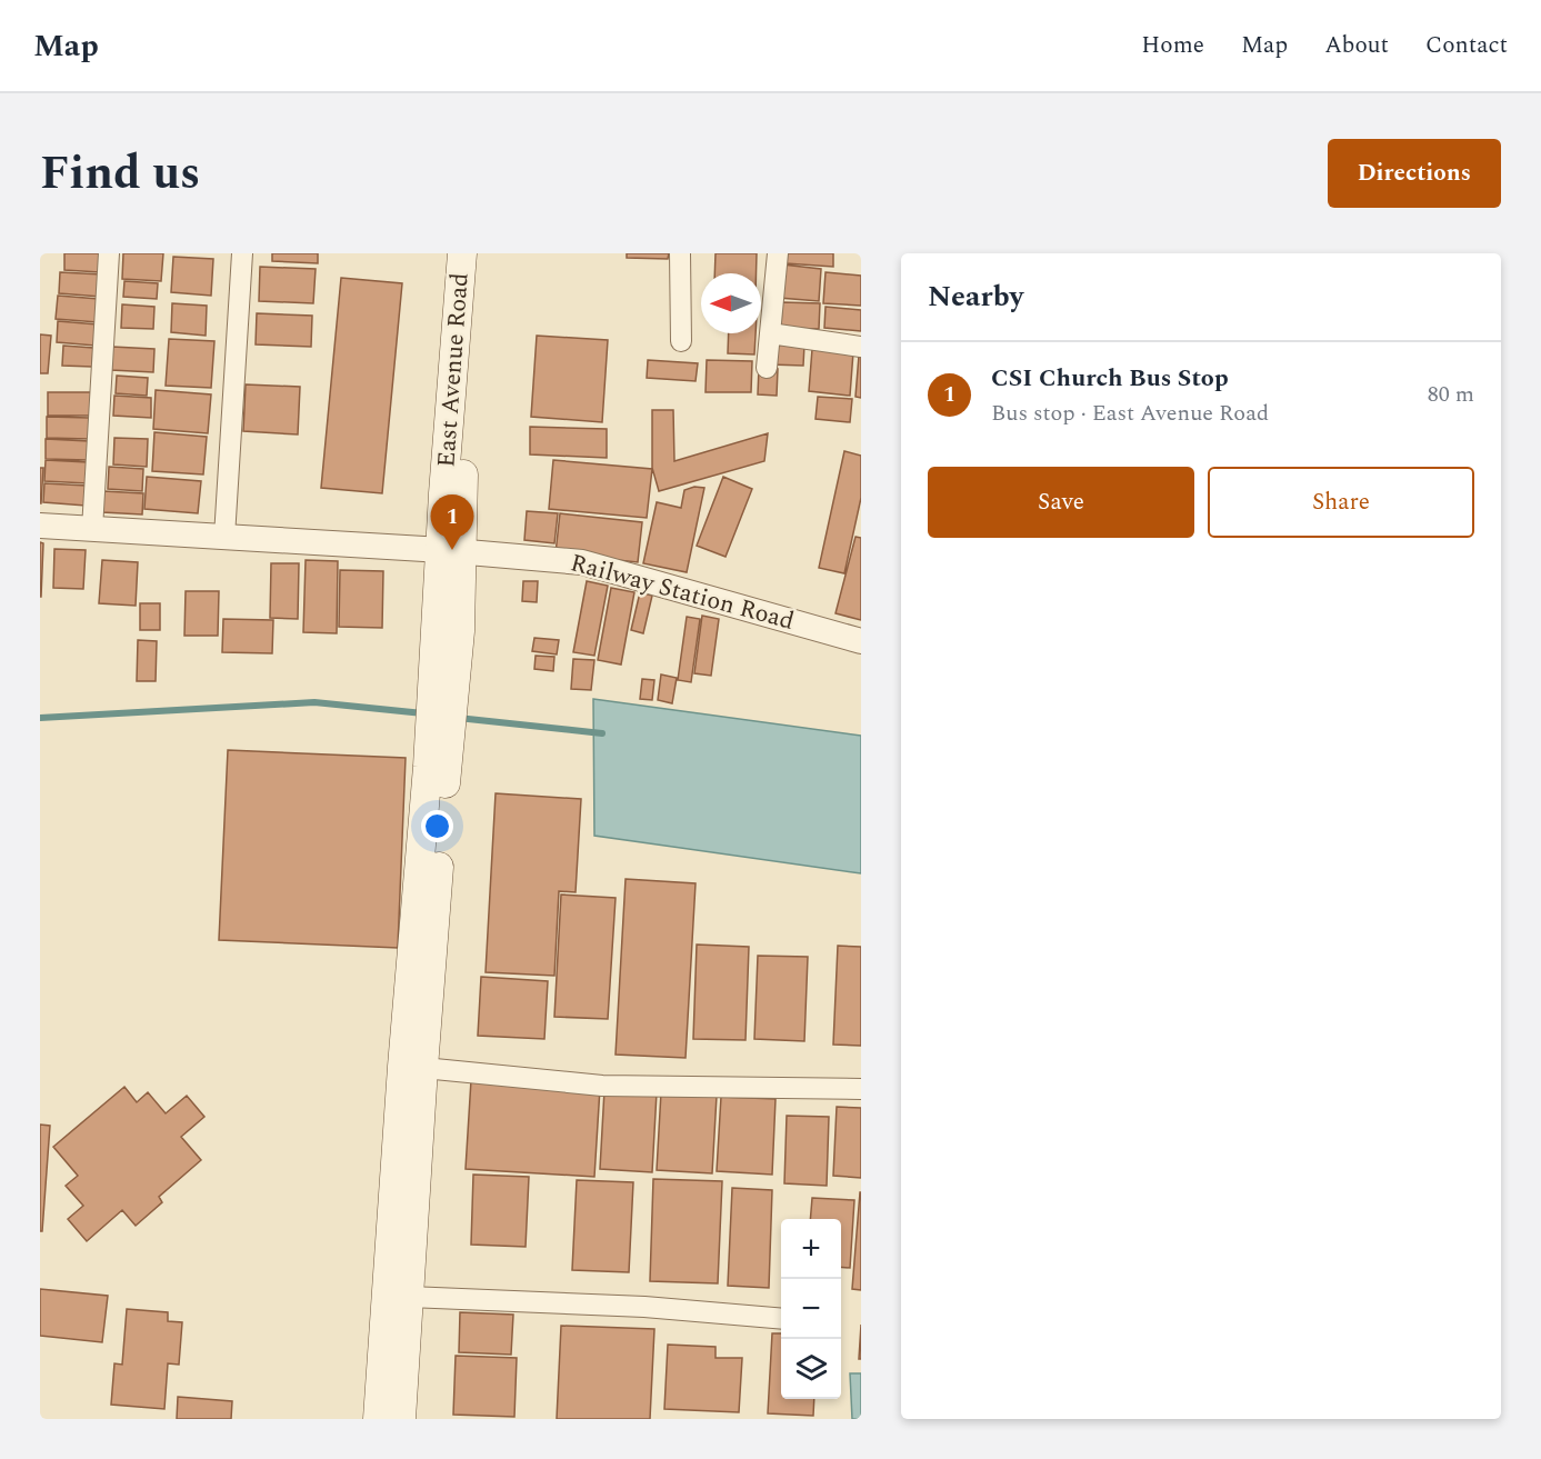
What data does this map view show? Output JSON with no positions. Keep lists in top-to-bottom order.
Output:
{
  "streets": {
    "main road": ["East Avenue Road"],
    "street": ["Railway Station Road"]
  },
  "crossings": [
    ["East Avenue Road", "Railway Station Road"]
  ],
  "north": "left",
  "page": {
    "header": "Map",
    "nav": [
      "Home",
      "Map",
      "About",
      "Contact"
    ],
    "title": "Find us",
    "buttons": [
      "Directions",
      ["Save", "Share"]
    ],
    "heading": "Nearby",
    "list": [
      {
        "mark": "1",
        "name": "CSI Church Bus Stop",
        "note": "Bus stop · East Avenue Road",
        "value": "80 m"
      }
    ],
    "pins": "1",
    "map_buttons": ["+", "−"]
  }
}
